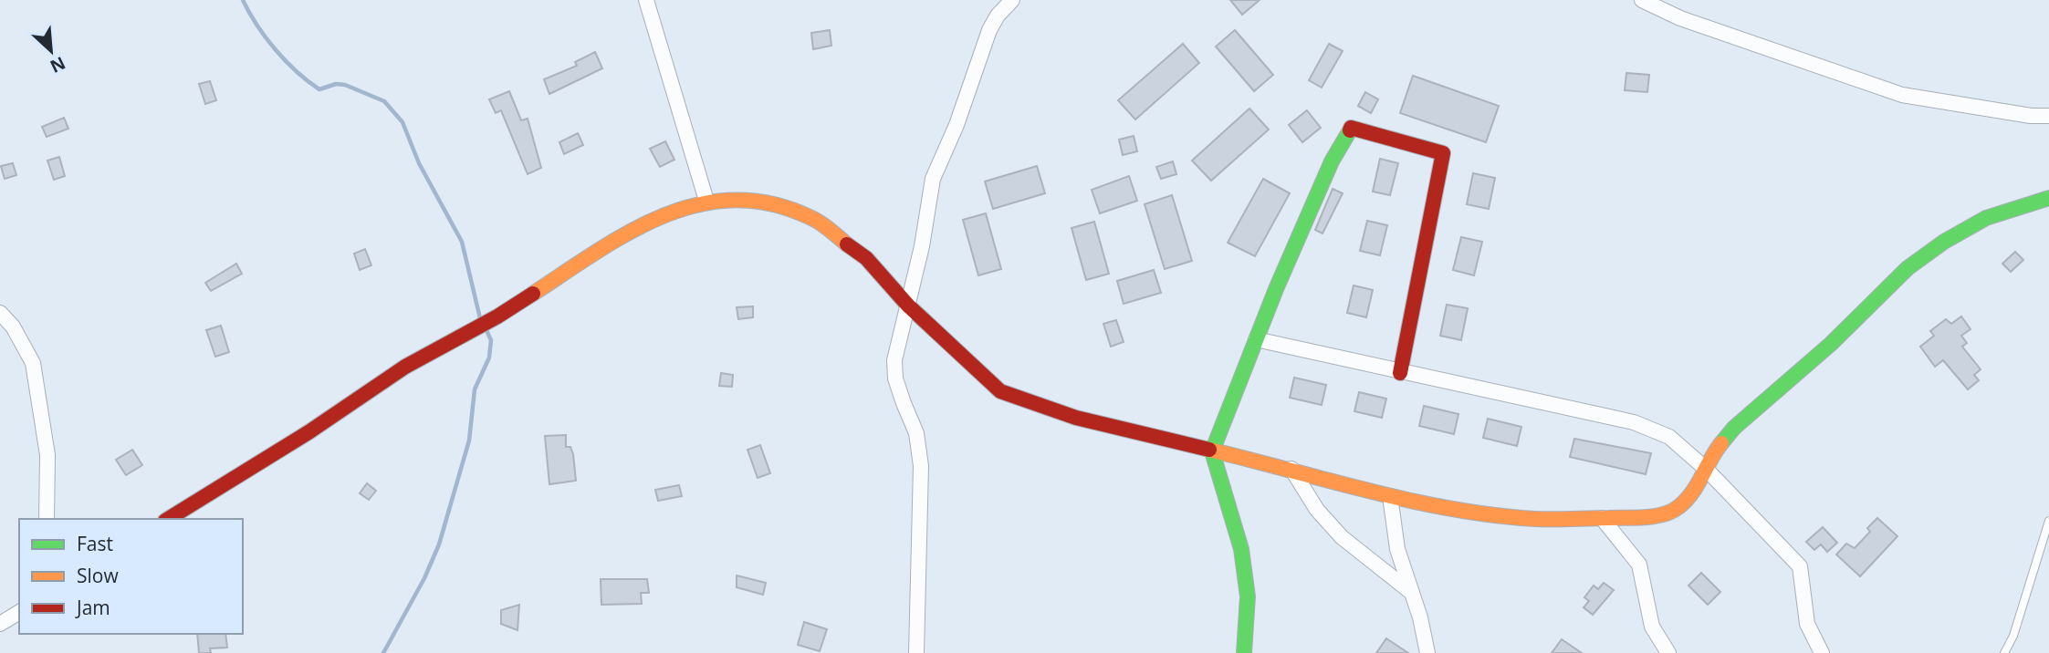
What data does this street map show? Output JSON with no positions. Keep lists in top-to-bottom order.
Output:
{
  "legend": ["Fast", "Slow", "Jam"],
  "north": "bottom right"
}
